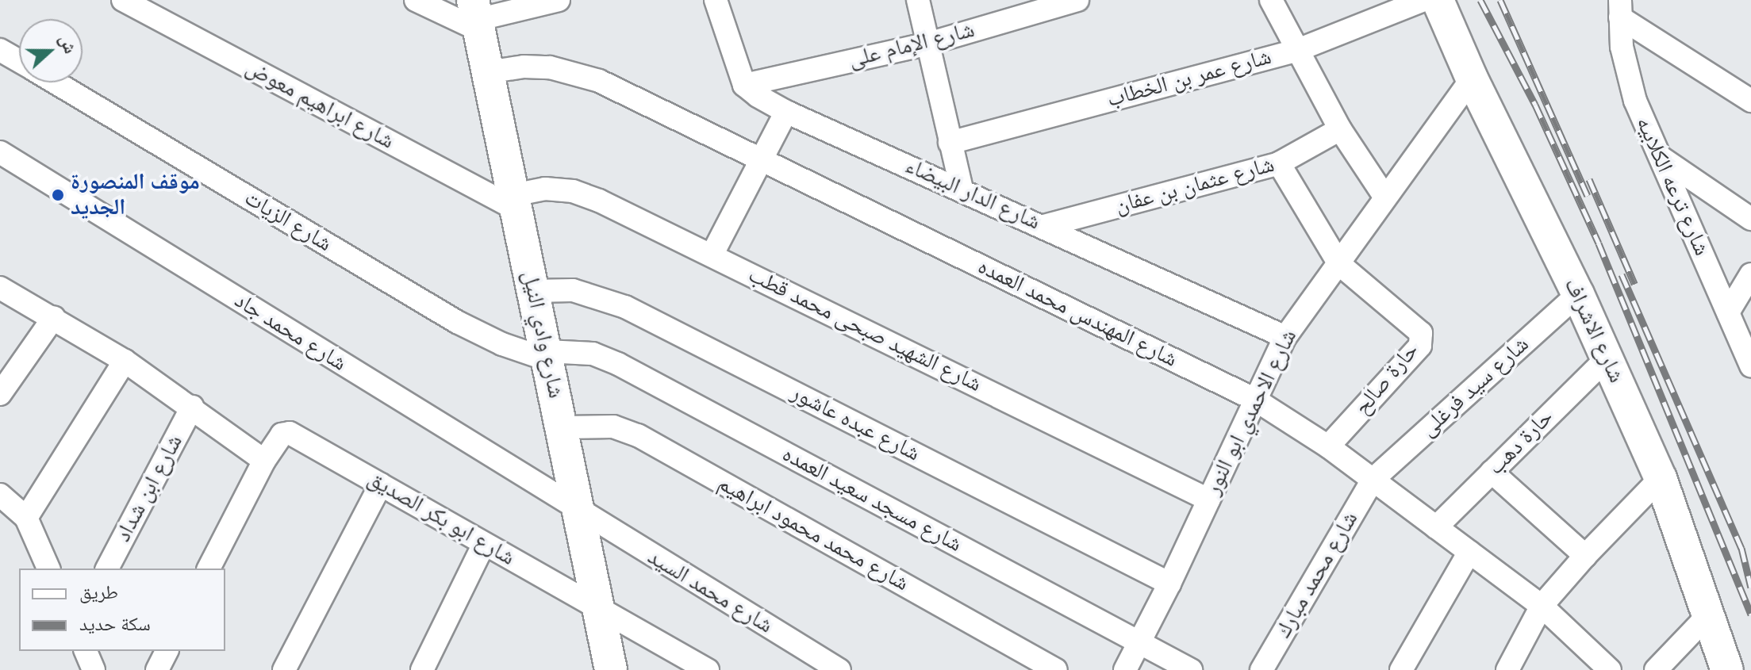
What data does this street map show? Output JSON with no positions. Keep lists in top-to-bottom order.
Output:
{
  "streets": {
    "street": [
      "شارع الإمام على",
      "شارع عمر بن الخطاب",
      "شارع ابراهيم معوض",
      "شارع عثمان بن عفان",
      "شارع ترعه الكلابيه",
      "شارع الدار البيضاء",
      "شارع الزيات",
      "شارع المهندس محمد العمده",
      "شارع الشهيد صبحى محمد قطب",
      "شارع الاشراف",
      "شارع محمد جاد",
      "شارع وادي النيل",
      "حارة صالح",
      "شارع سيد فرغلى",
      "شارع الاحمدي ابو النور",
      "شارع عبده عاشور",
      "حارة دهب",
      "شارع ابن شداد",
      "شارع مسجد سعيد العمده",
      "شارع ابو بكر الصديق",
      "شارع محمد محمود ابراهيم",
      "شارع محمد مبارك",
      "شارع محمد السيد"
    ]
  },
  "crossings": [
    ["شارع الإمام على", "شارع الدار البيضاء"],
    ["شارع ابراهيم معوض", "شارع الشهيد صبحى محمد قطب"],
    ["شارع ابراهيم معوض", "شارع وادي النيل"],
    ["شارع عثمان بن عفان", "شارع الدار البيضاء"],
    ["شارع الدار البيضاء", "شارع الاحمدي ابو النور"],
    ["شارع الزيات", "شارع وادي النيل"],
    ["شارع الزيات", "شارع مسجد سعيد العمده"],
    ["شارع المهندس محمد العمده", "شارع وادي النيل"],
    ["شارع المهندس محمد العمده", "حارة صالح"],
    ["شارع المهندس محمد العمده", "شارع سيد فرغلى"],
    ["شارع المهندس محمد العمده", "شارع الاحمدي ابو النور"],
    ["شارع المهندس محمد العمده", "حارة دهب"],
    ["شارع المهندس محمد العمده", "شارع محمد مبارك"],
    ["شارع الشهيد صبحى محمد قطب", "شارع وادي النيل"],
    ["شارع الشهيد صبحى محمد قطب", "شارع الاحمدي ابو النور"],
    ["شارع الاشراف", "شارع سيد فرغلى"],
    ["شارع الاشراف", "شارع الاحمدي ابو النور"],
    ["شارع الاشراف", "حارة دهب"],
    ["شارع محمد جاد", "شارع وادي النيل"],
    ["شارع محمد جاد", "شارع محمد السيد"],
    ["شارع وادي النيل", "شارع عبده عاشور"],
    ["شارع وادي النيل", "شارع مسجد سعيد العمده"],
    ["شارع وادي النيل", "شارع ابو بكر الصديق"],
    ["شارع وادي النيل", "شارع محمد محمود ابراهيم"],
    ["شارع وادي النيل", "شارع محمد السيد"],
    ["حارة صالح", "شارع الاحمدي ابو النور"],
    ["شارع سيد فرغلى", "شارع محمد مبارك"],
    ["شارع الاحمدي ابو النور", "شارع عبده عاشور"],
    ["شارع الاحمدي ابو النور", "شارع مسجد سعيد العمده"]
  ],
  "places": ["موقف المنصورة الجديد"],
  "legend": ["طريق", "سكة حديد"],
  "north": "right"
}
